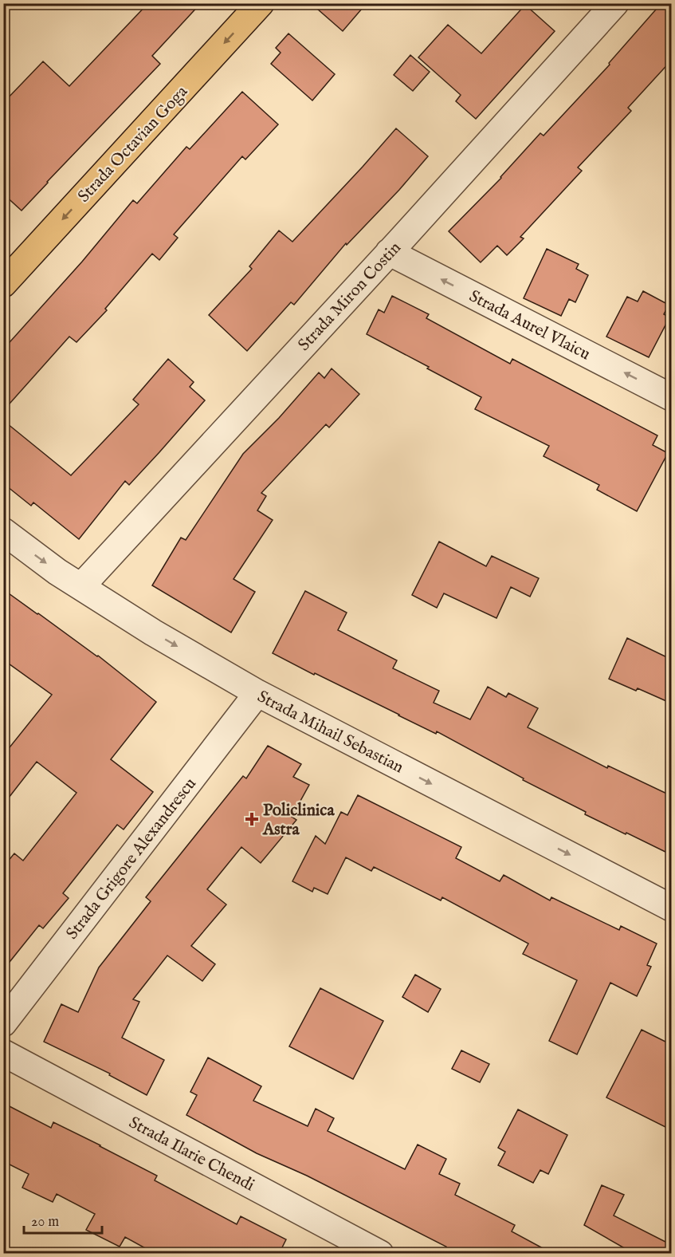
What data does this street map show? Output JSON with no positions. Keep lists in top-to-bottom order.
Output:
{
  "streets": {
    "main road": ["Strada Octavian Goga"],
    "street": [
      "Strada Miron Costin",
      "Strada Aurel Vlaicu",
      "Strada Mihail Sebastian",
      "Strada Grigore Alexandrescu",
      "Strada Ilarie Chendi"
    ]
  },
  "crossings": [
    ["Strada Miron Costin", "Strada Aurel Vlaicu"],
    ["Strada Miron Costin", "Strada Mihail Sebastian"],
    ["Strada Mihail Sebastian", "Strada Grigore Alexandrescu"]
  ],
  "one_way": ["Strada Octavian Goga", "Strada Aurel Vlaicu", "Strada Mihail Sebastian"],
  "places": {
    "health": ["Policlinica Astra"]
  },
  "scale_bar": "20 m"
}
